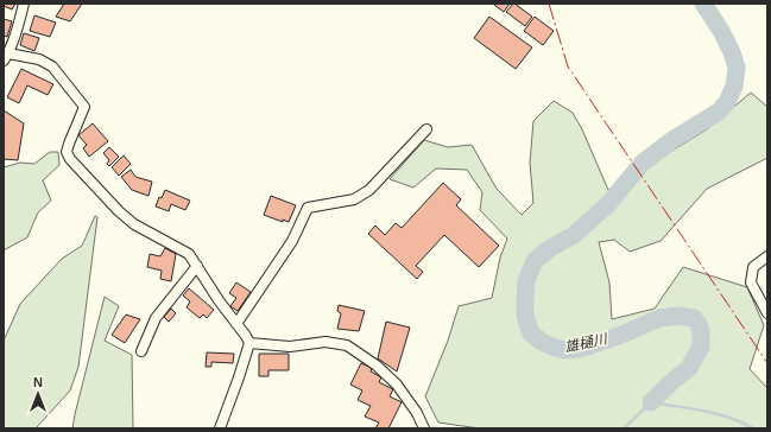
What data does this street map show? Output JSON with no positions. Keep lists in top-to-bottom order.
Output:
{
  "water": ["雄樋川"],
  "north": "top"
}
